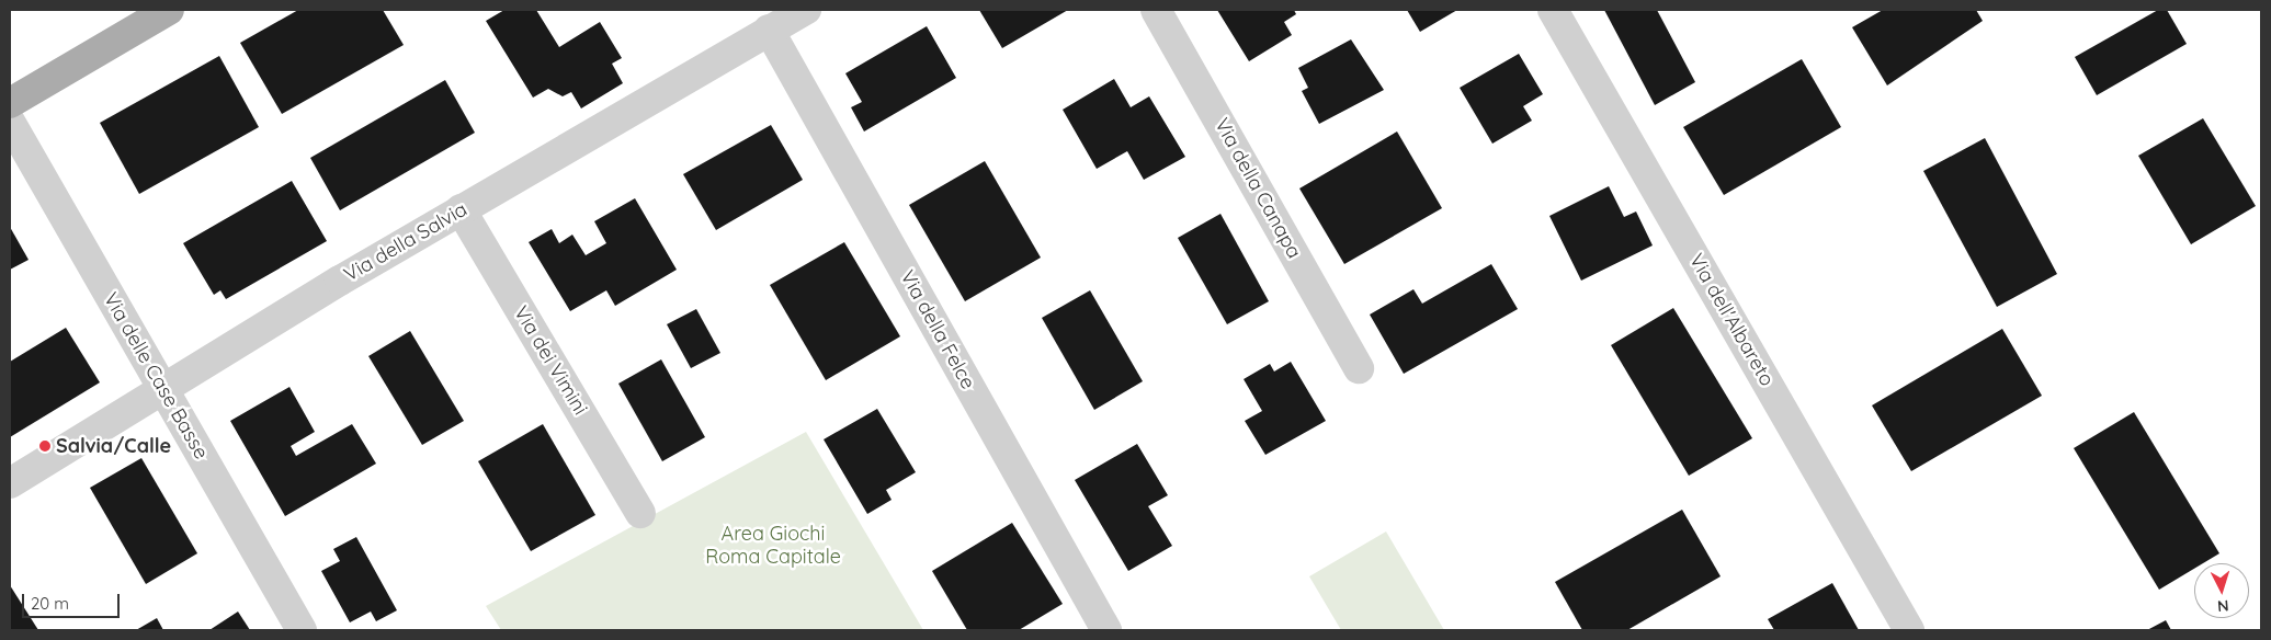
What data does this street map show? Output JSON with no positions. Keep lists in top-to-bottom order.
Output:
{
  "streets": {
    "street": [
      "Via della Canapa",
      "Via della Salvia",
      "Via dell'Albareto",
      "Via della Felce",
      "Via dei Vimini",
      "Via delle Case Basse"
    ]
  },
  "crossings": [
    ["Via della Salvia", "Via della Felce"],
    ["Via della Salvia", "Via dei Vimini"],
    ["Via della Salvia", "Via delle Case Basse"]
  ],
  "parks": ["Area Giochi Roma Capitale"],
  "places": ["Salvia/Calle"],
  "scale_bar": "20 m",
  "north": "bottom"
}
